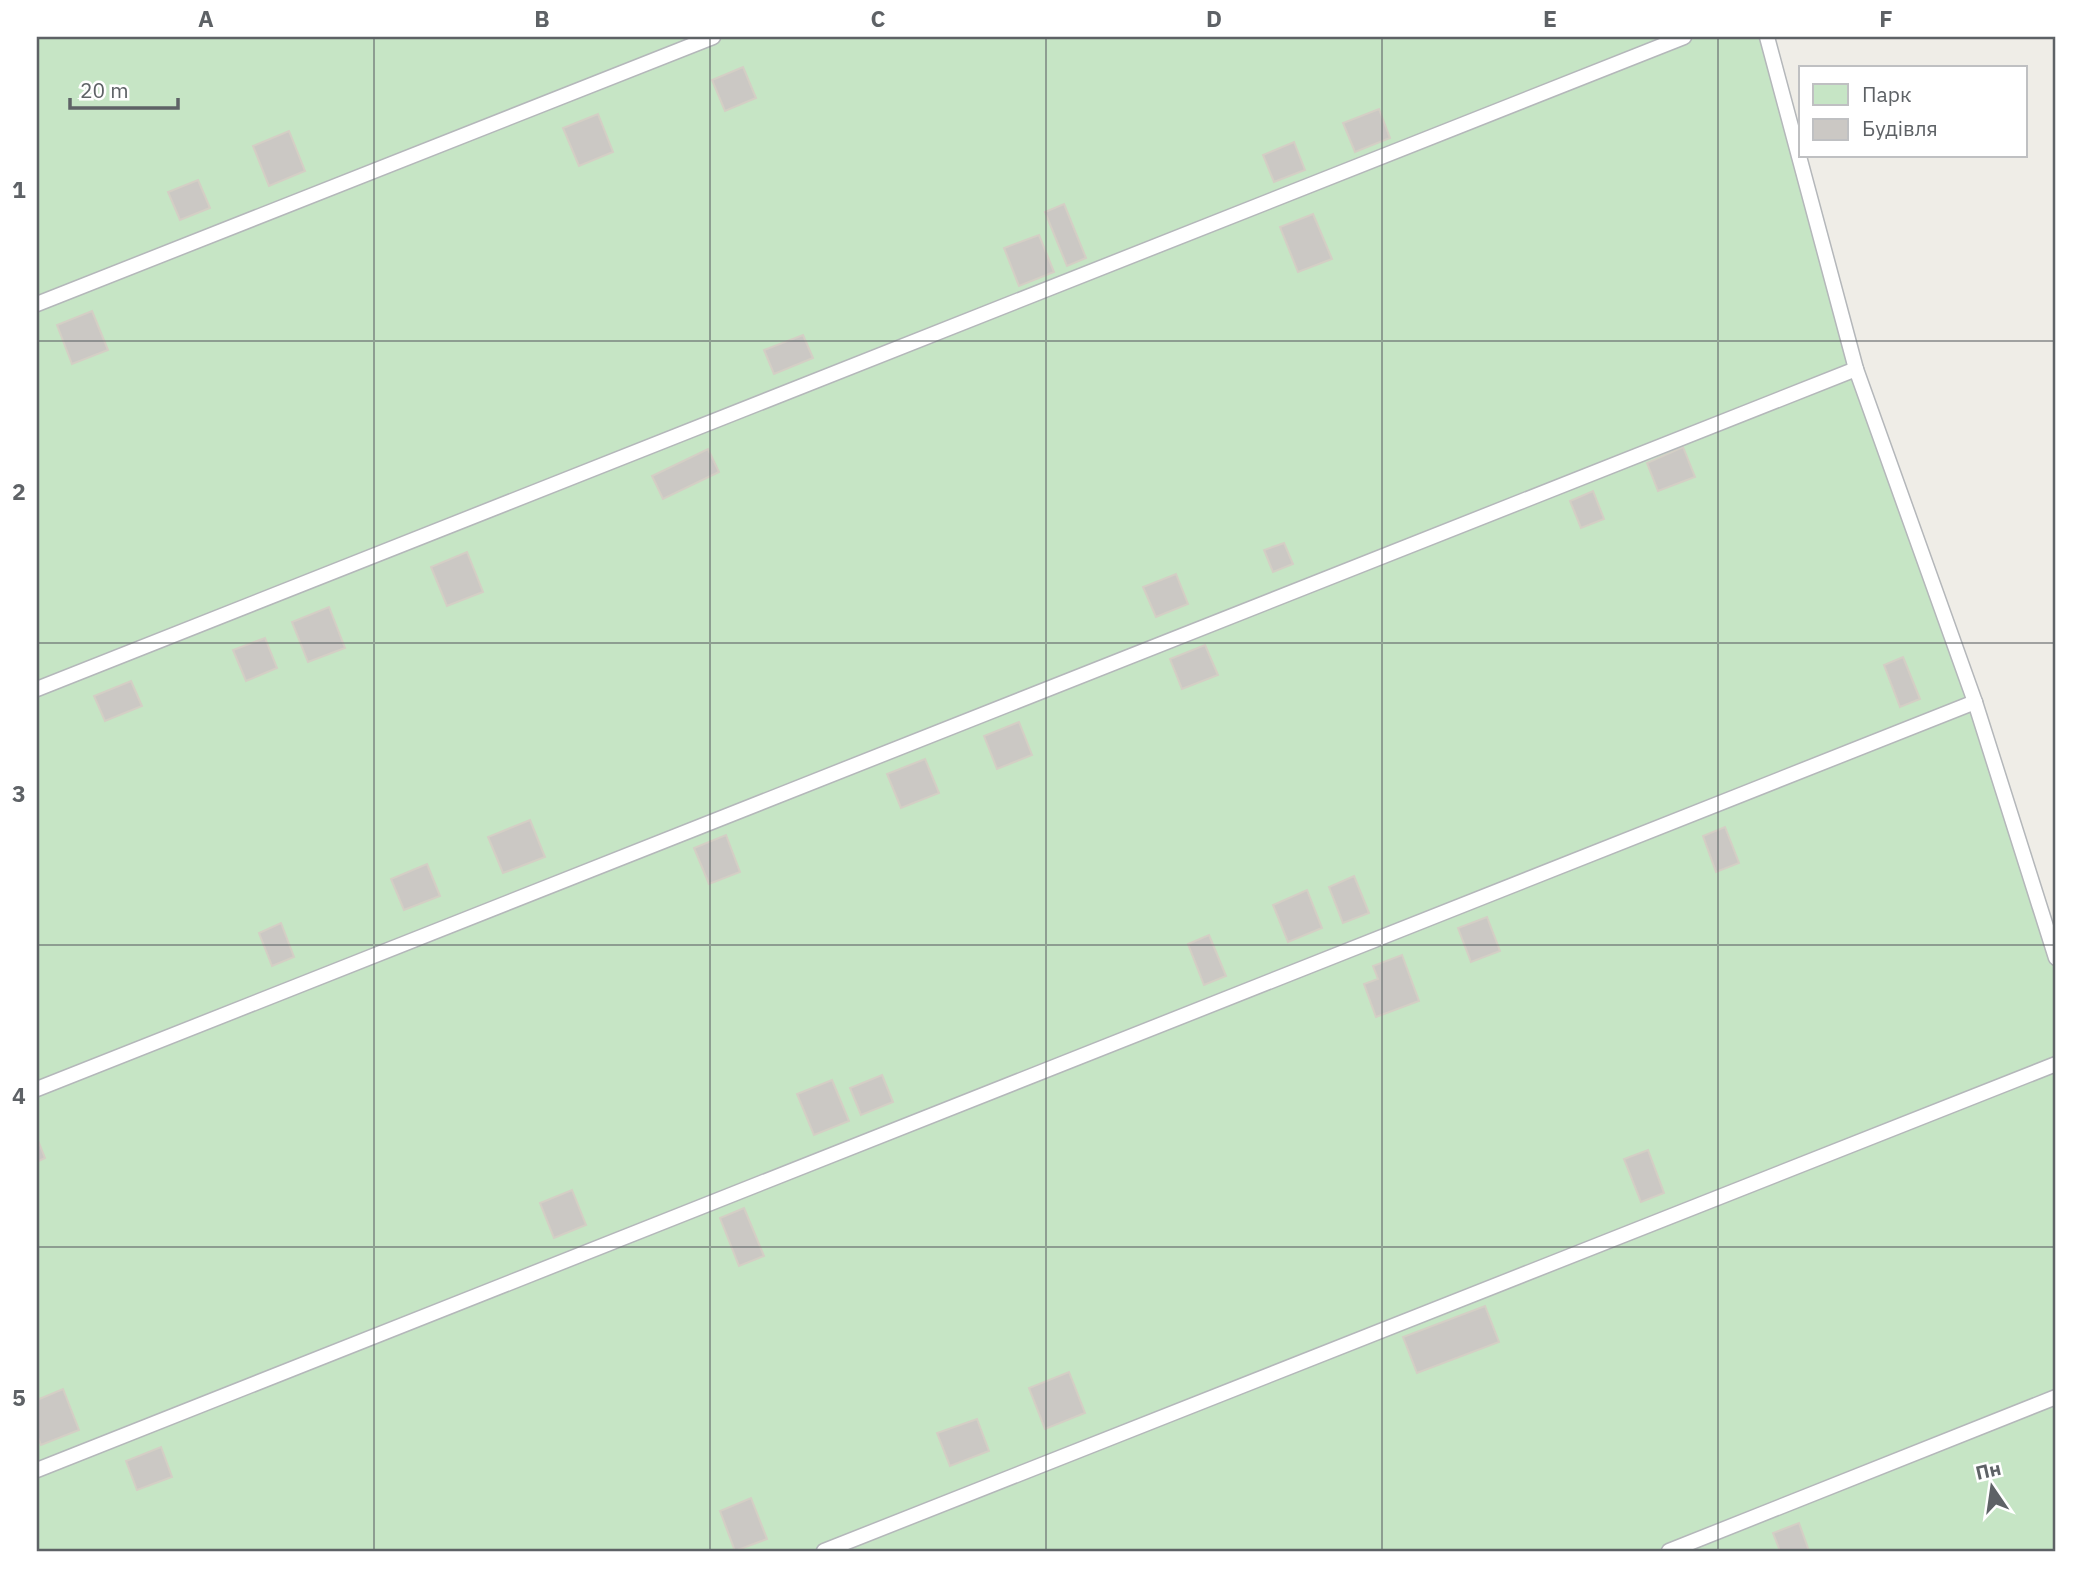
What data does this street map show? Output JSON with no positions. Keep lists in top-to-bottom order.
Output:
{
  "legend": ["Парк", "Будівля"],
  "scale_bar": "20 m",
  "north": "top",
  "grid": {
    "columns": [
      "A",
      "B",
      "C",
      "D",
      "E",
      "F"
    ],
    "rows": [
      "1",
      "2",
      "3",
      "4",
      "5"
    ]
  }
}
